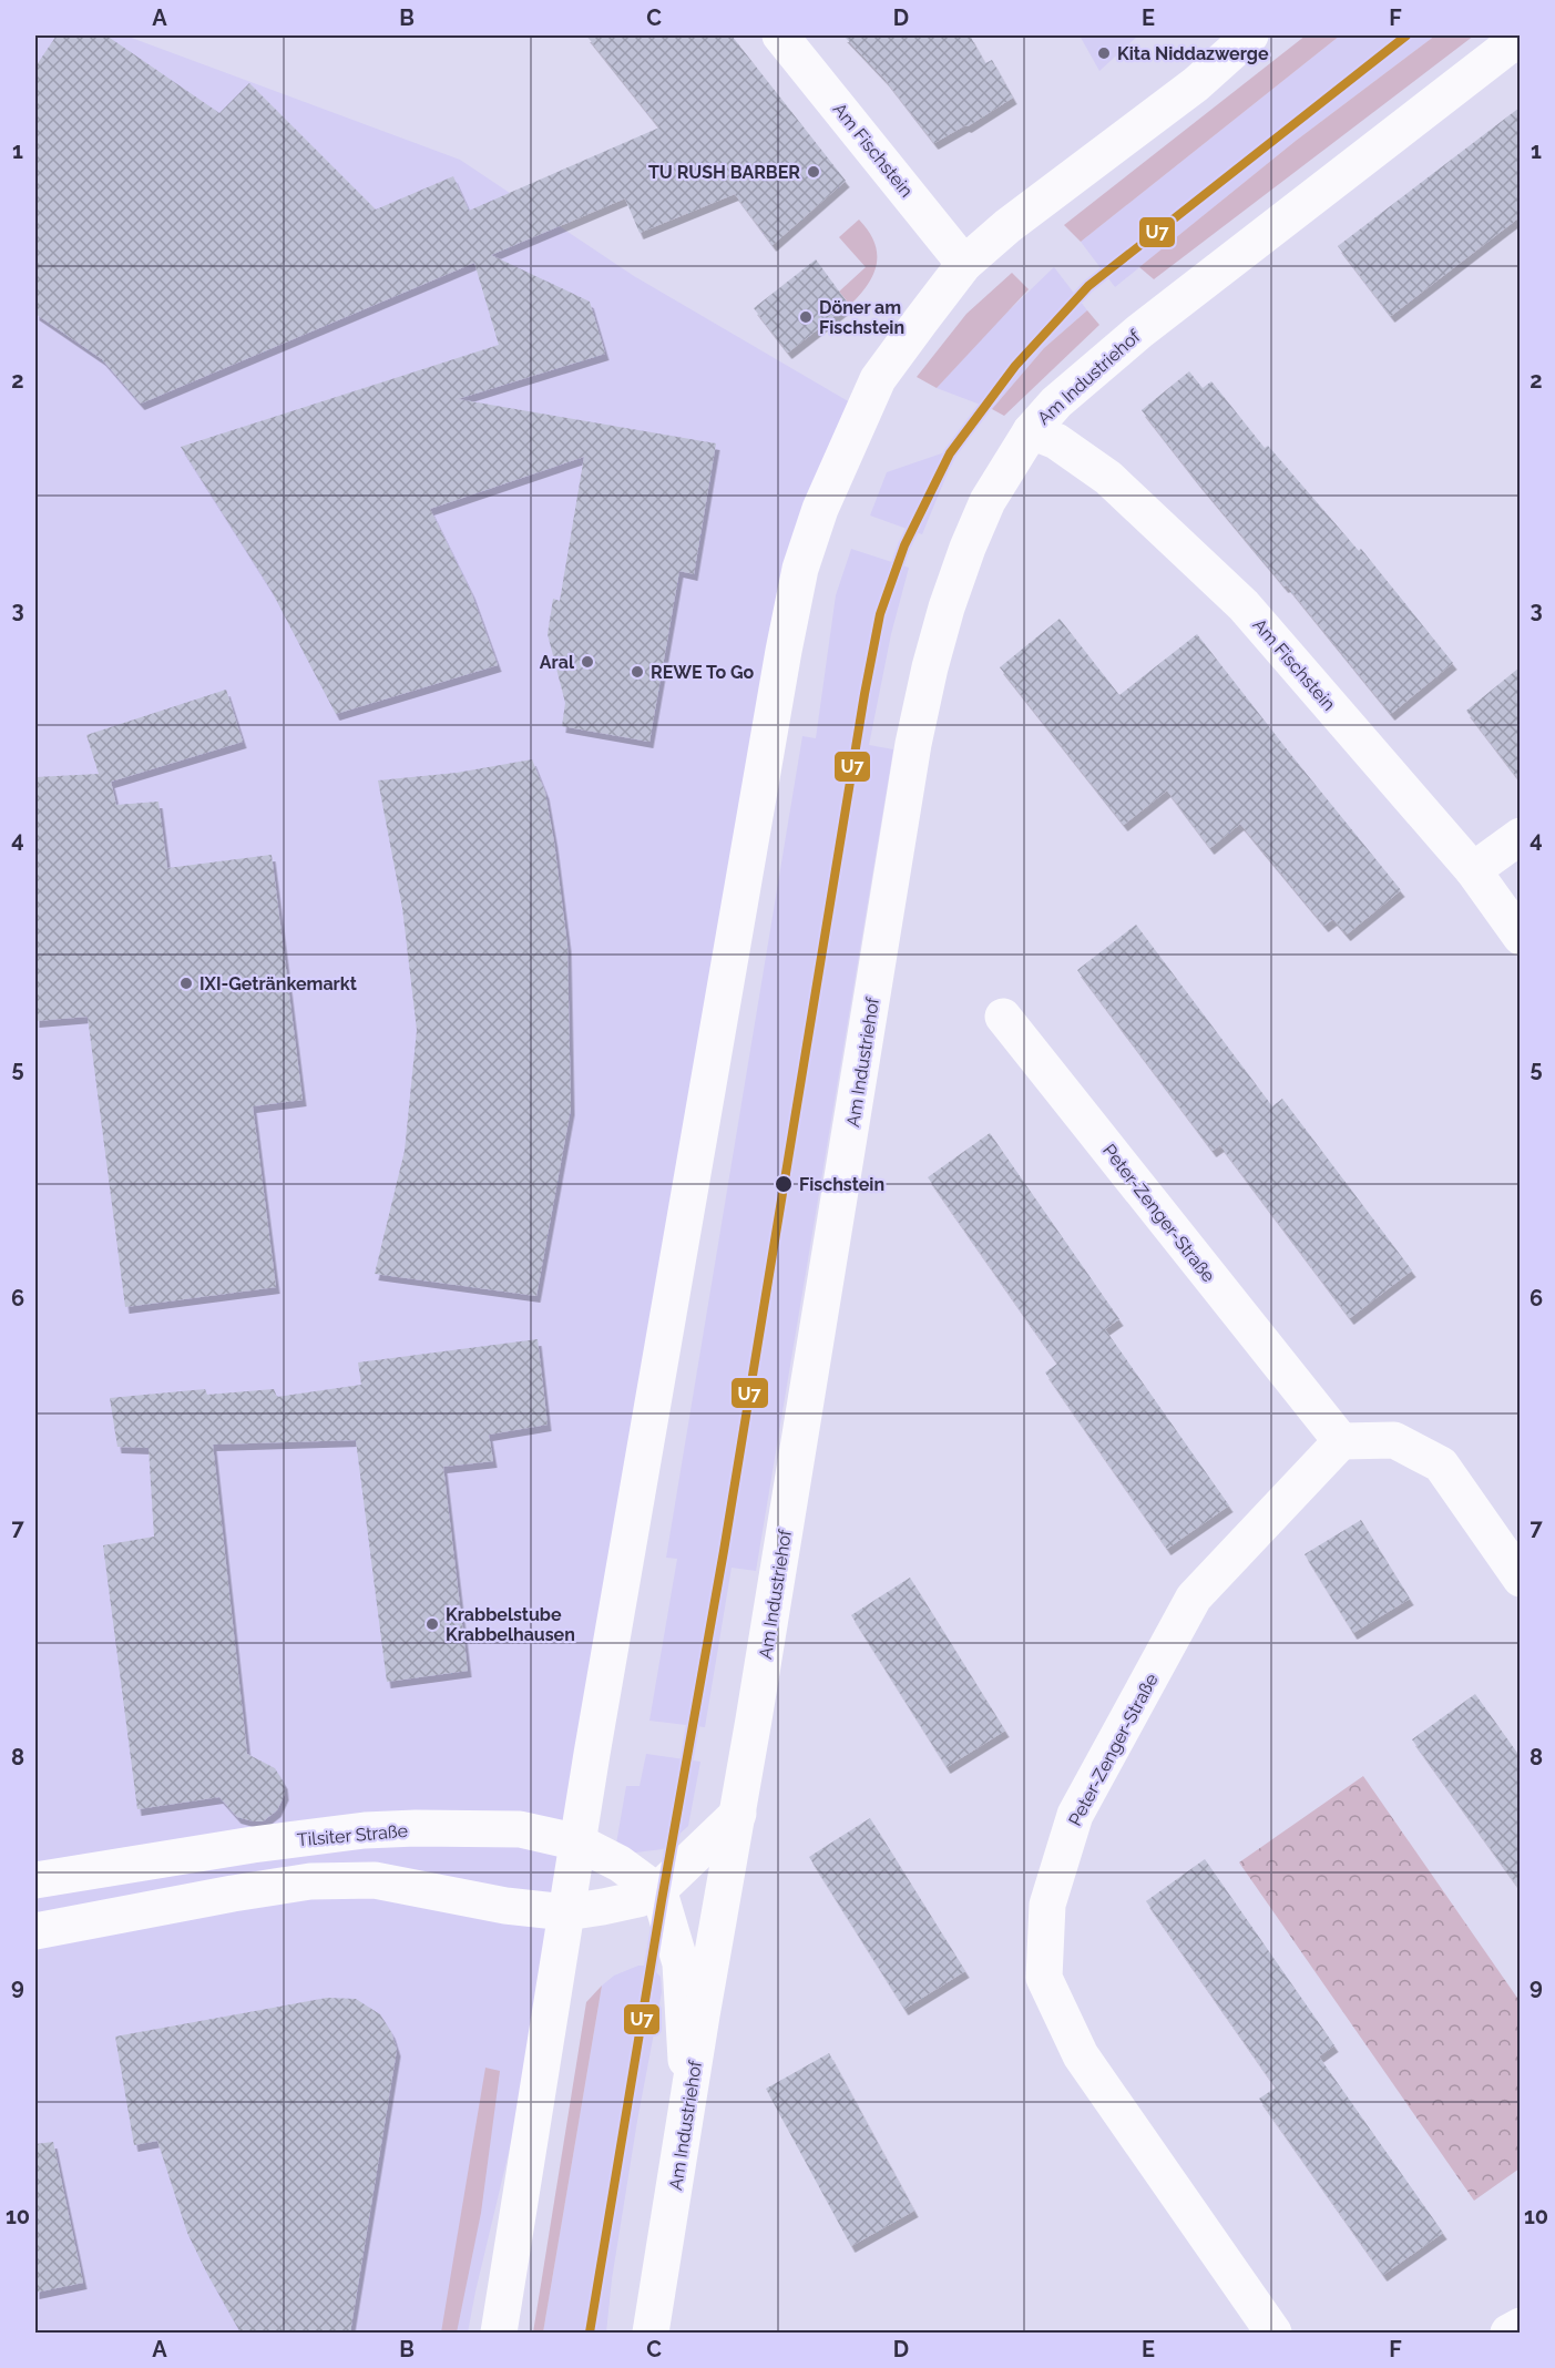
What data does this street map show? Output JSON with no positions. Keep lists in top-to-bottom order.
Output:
{
  "streets": {
    "main road": [
      "Am Fischstein",
      "Am Industriehof",
      "Peter-Zenger-Straße",
      "Tilsiter Straße"
    ]
  },
  "crossings": [
    ["Am Fischstein", "Am Industriehof"]
  ],
  "places": [
    "Kita Niddazwerge",
    "TU RUSH BARBER",
    "Döner am Fischstein",
    "Aral",
    "REWE To Go",
    "IXI-Getränkemarkt",
    "Fischstein",
    "Krabbelstube Krabbelhausen"
  ],
  "lines": ["transit line U7"],
  "grid": {
    "columns": [
      "A",
      "B",
      "C",
      "D",
      "E",
      "F"
    ],
    "rows": [
      "1",
      "2",
      "3",
      "4",
      "5",
      "6",
      "7",
      "8",
      "9",
      "10"
    ]
  }
}
